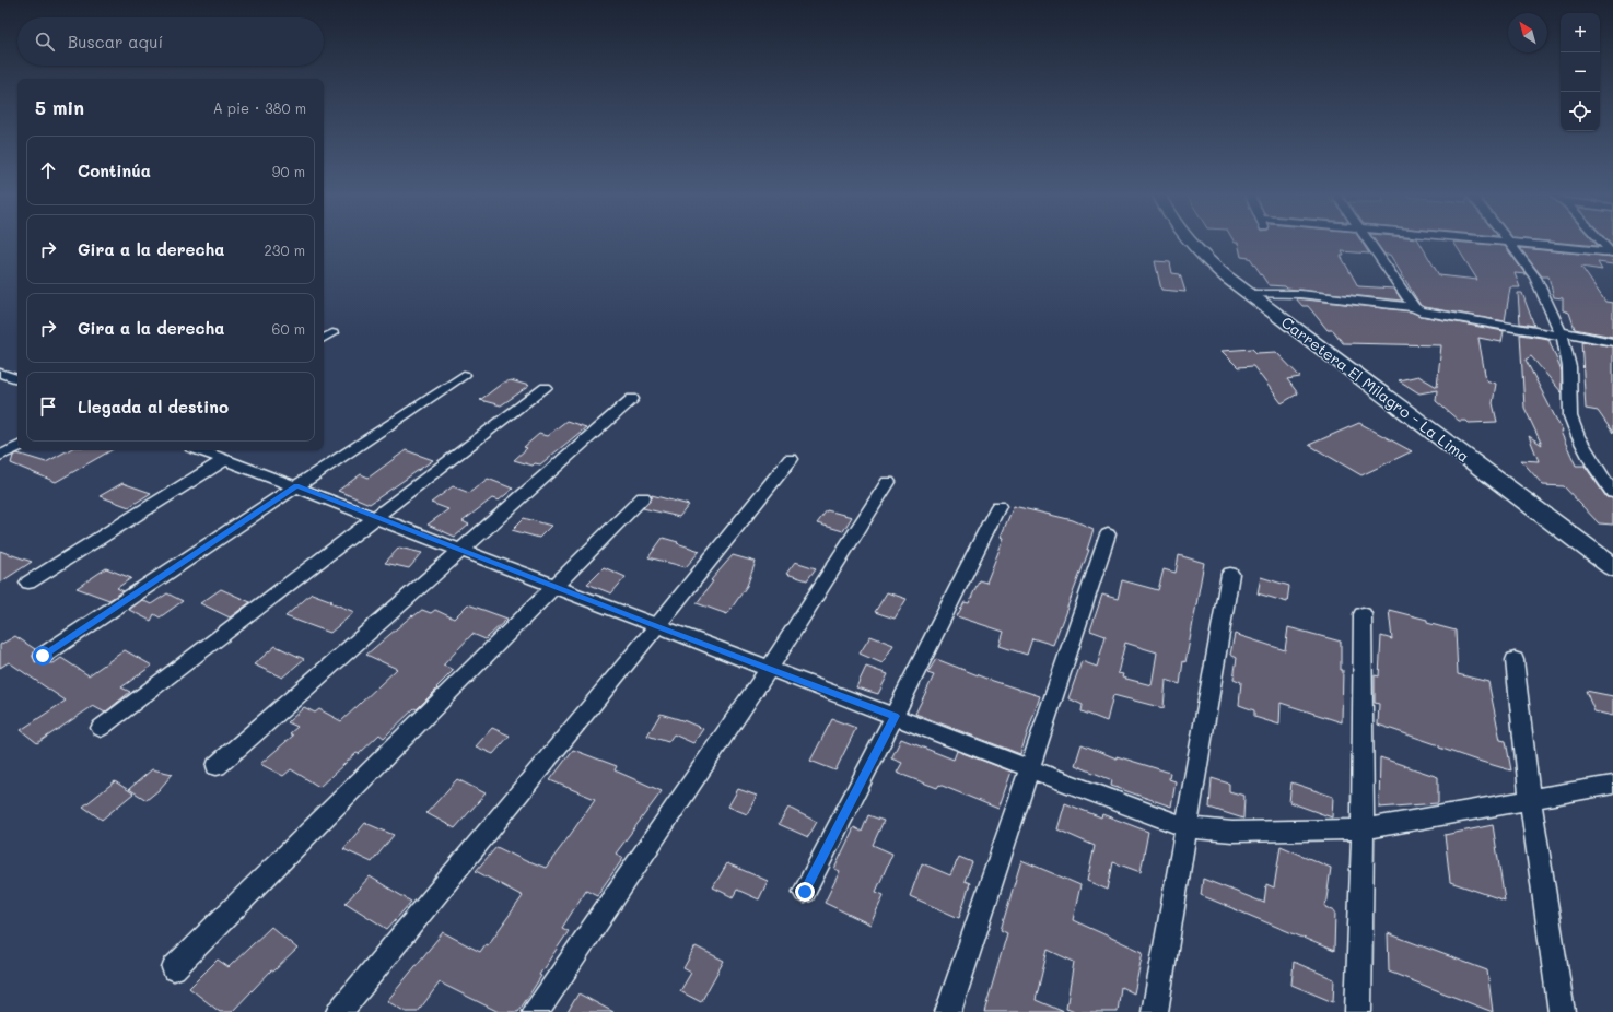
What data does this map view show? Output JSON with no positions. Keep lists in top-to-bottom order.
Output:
{
  "streets": {
    "main road": ["Carretera El Milagro - La Lima"]
  },
  "north": "top left",
  "page": {
    "map_buttons": ["+", "−"],
    "search": "Buscar aquí",
    "heading": ["5 min", "A pie · 380 m"],
    "list": [
      ["Continúa", "90 m"],
      ["Gira a la derecha", "230 m"],
      ["Gira a la derecha", "60 m"],
      "Llegada al destino"
    ]
  }
}
